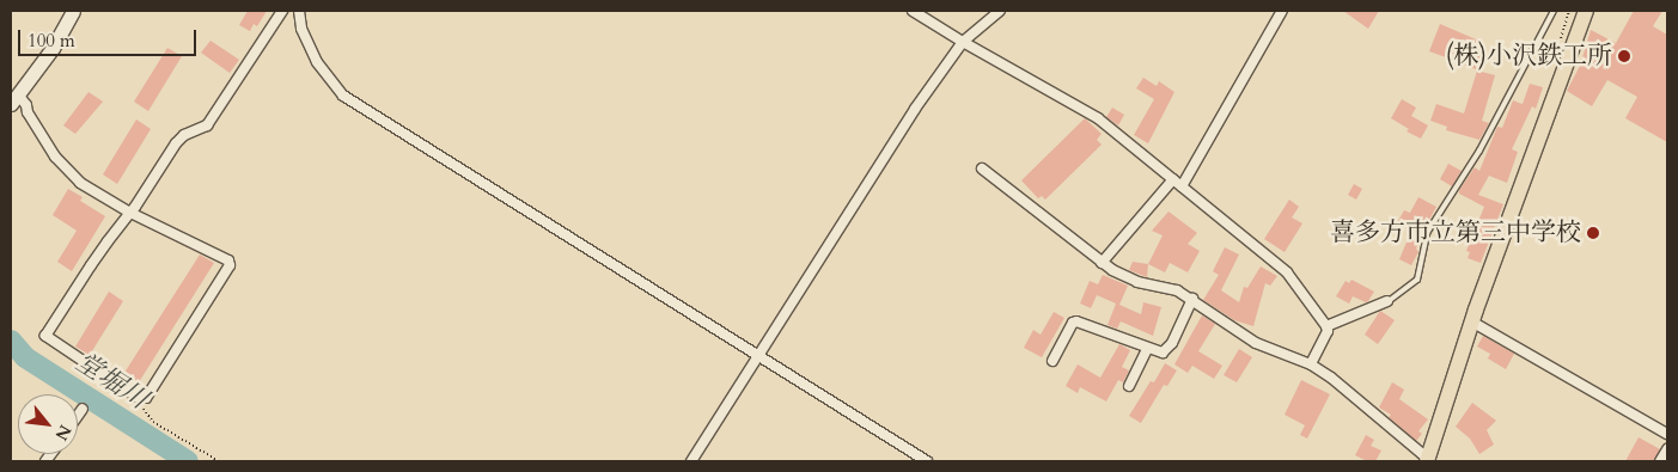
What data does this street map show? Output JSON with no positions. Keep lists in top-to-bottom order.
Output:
{
  "water": ["堂堀川"],
  "places": ["(株)小沢鉄工所", "喜多方市立第三中学校"],
  "scale_bar": "100 m",
  "north": "bottom right"
}
